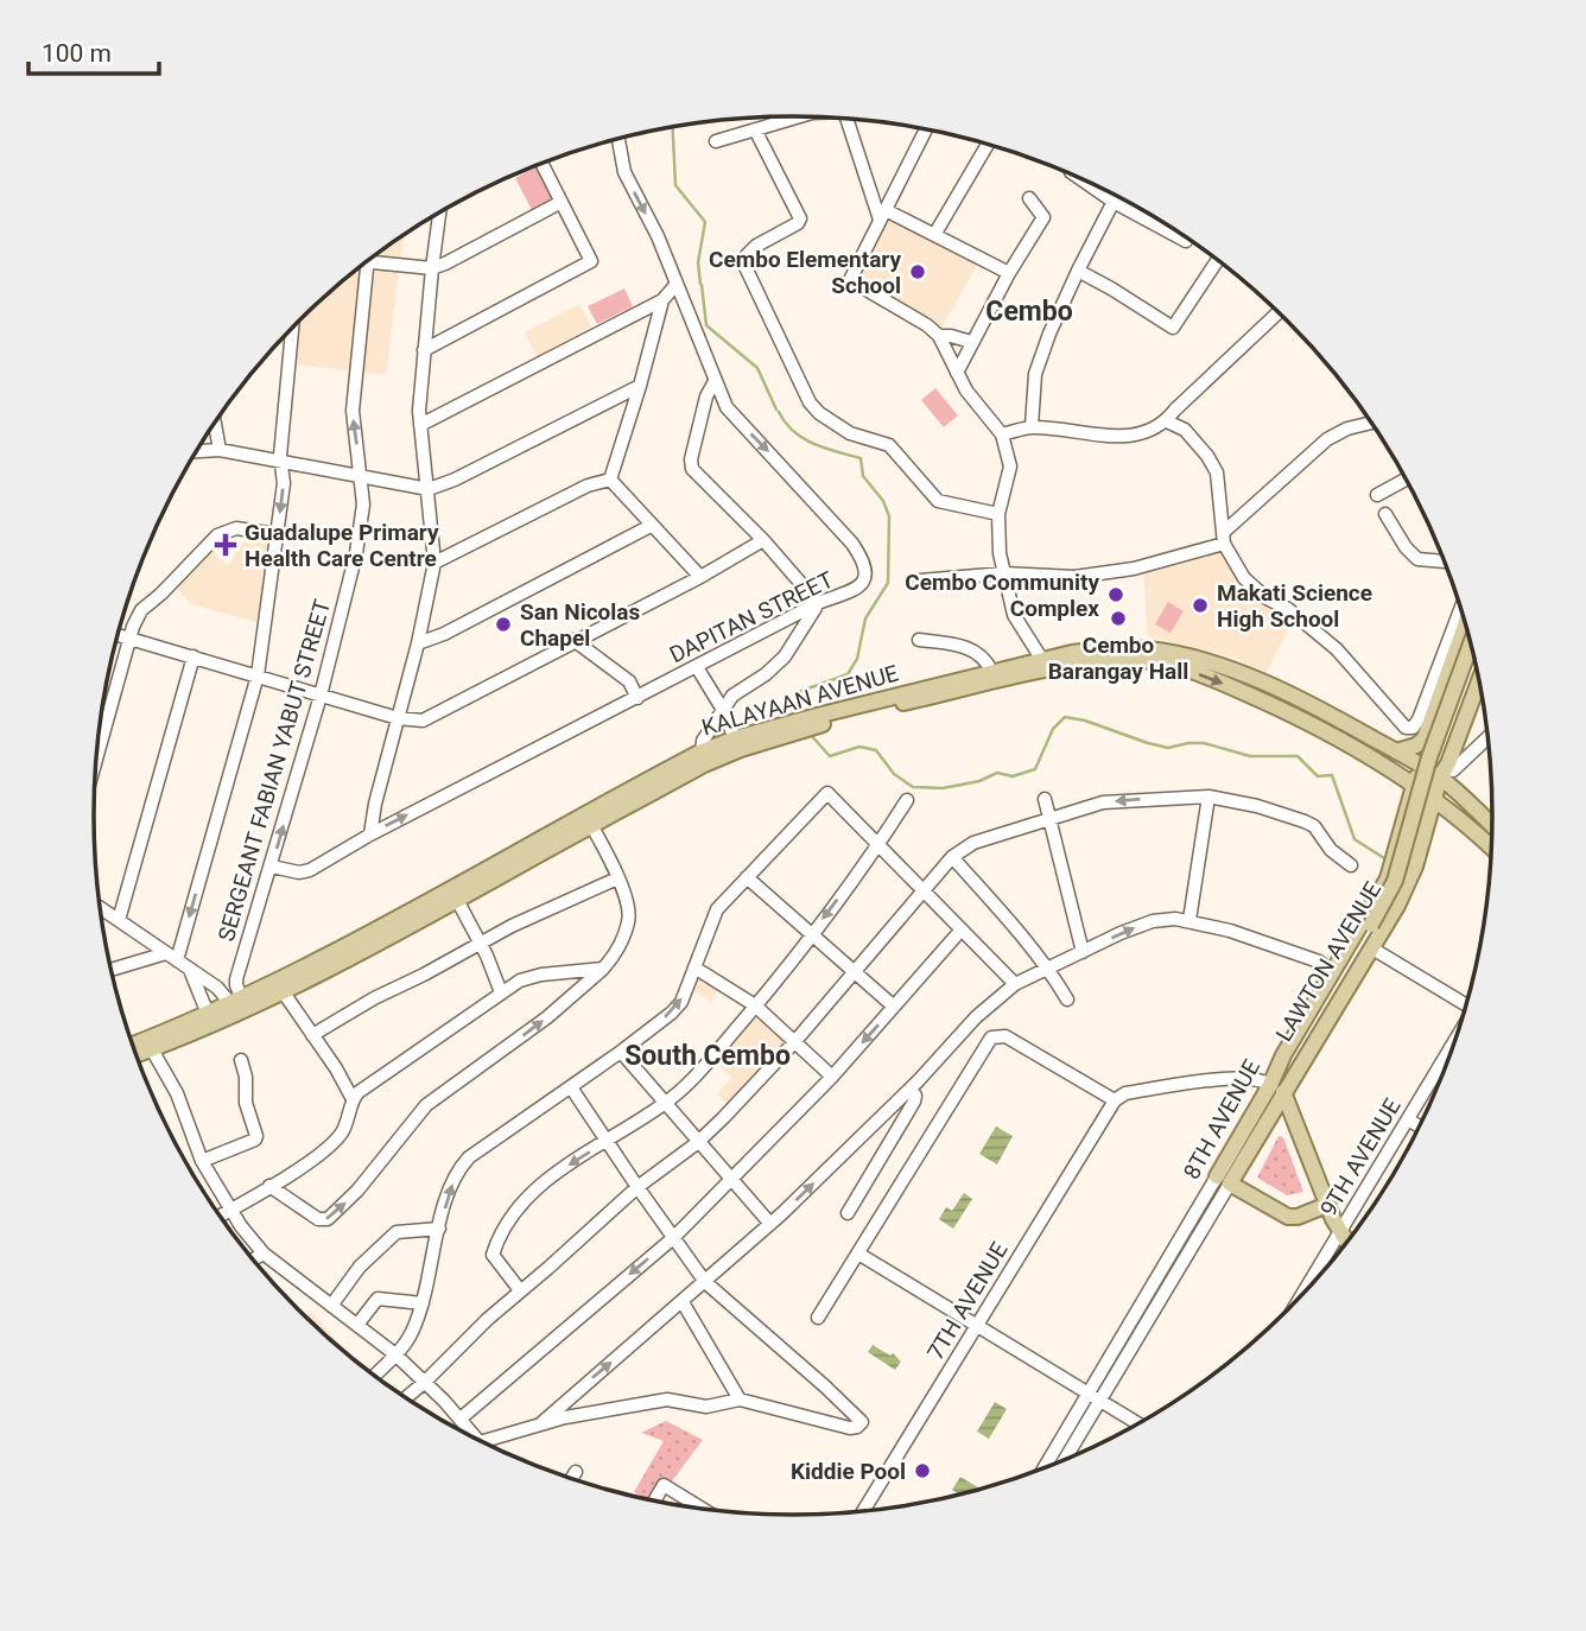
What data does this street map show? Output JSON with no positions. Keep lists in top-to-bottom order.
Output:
{
  "streets": {
    "main road": ["KALAYAAN AVENUE", "LAWTON AVENUE", "8TH AVENUE"],
    "street": [
      "DAPITAN STREET",
      "SERGEANT FABIAN YABUT STREET",
      "9TH AVENUE",
      "7TH AVENUE"
    ]
  },
  "crossings": [
    ["DAPITAN STREET", "SERGEANT FABIAN YABUT STREET"],
    ["KALAYAAN AVENUE", "SERGEANT FABIAN YABUT STREET"],
    ["KALAYAAN AVENUE", "LAWTON AVENUE"],
    ["KALAYAAN AVENUE", "8TH AVENUE"],
    ["LAWTON AVENUE", "8TH AVENUE"]
  ],
  "districts": ["Cembo", "South Cembo"],
  "places": {
    "other": [
      "Cembo Elementary School",
      "Cembo Community Complex",
      "Makati Science High School",
      "Cembo Barangay Hall",
      "San Nicolas Chapel",
      "Kiddie Pool"
    ],
    "health": ["Guadalupe Primary Health Care Centre"]
  },
  "scale_bar": "100 m"
}
